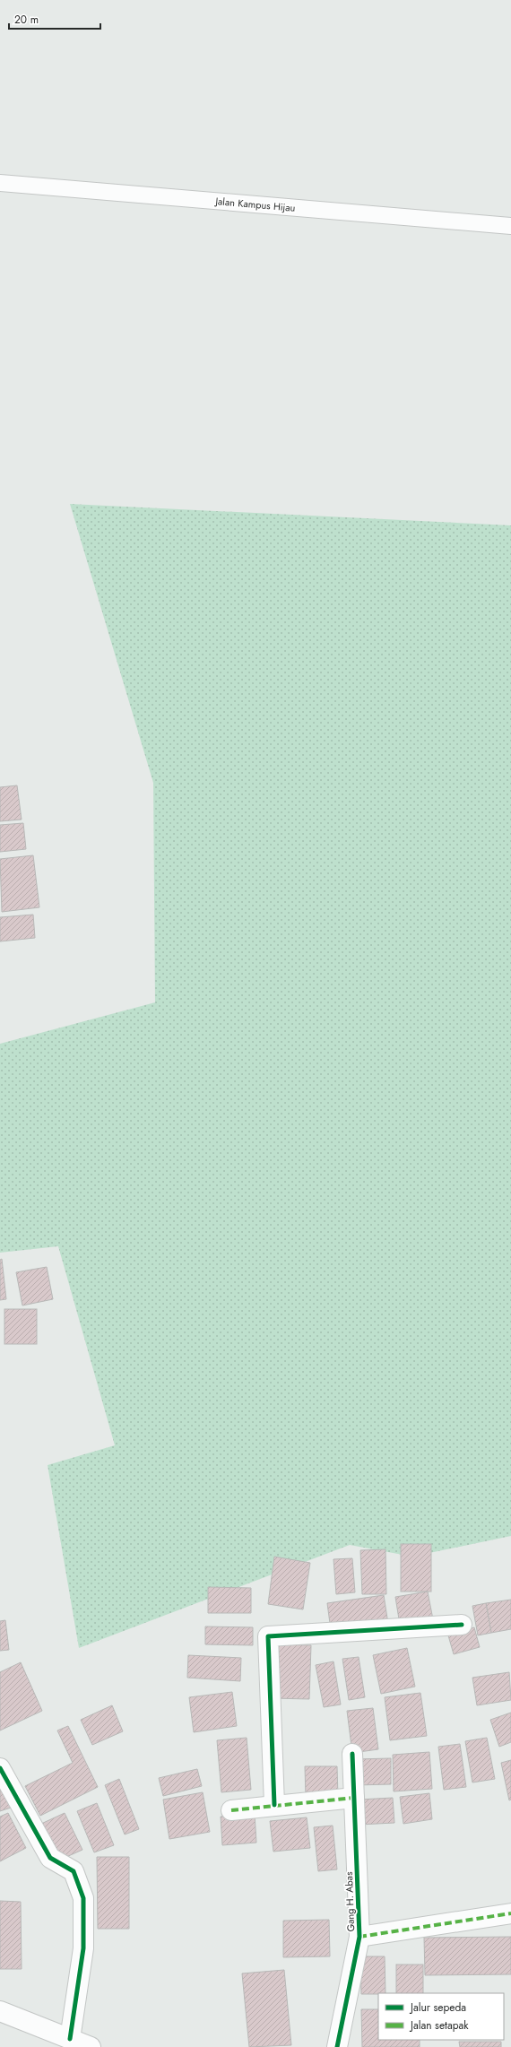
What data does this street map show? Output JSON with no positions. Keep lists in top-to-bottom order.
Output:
{
  "streets": {
    "street": ["Gang H. Abas"],
    "lane": ["Jalan Kampus Hijau"]
  },
  "legend": ["Jalur sepeda", "Jalan setapak"],
  "scale_bar": "20 m"
}
